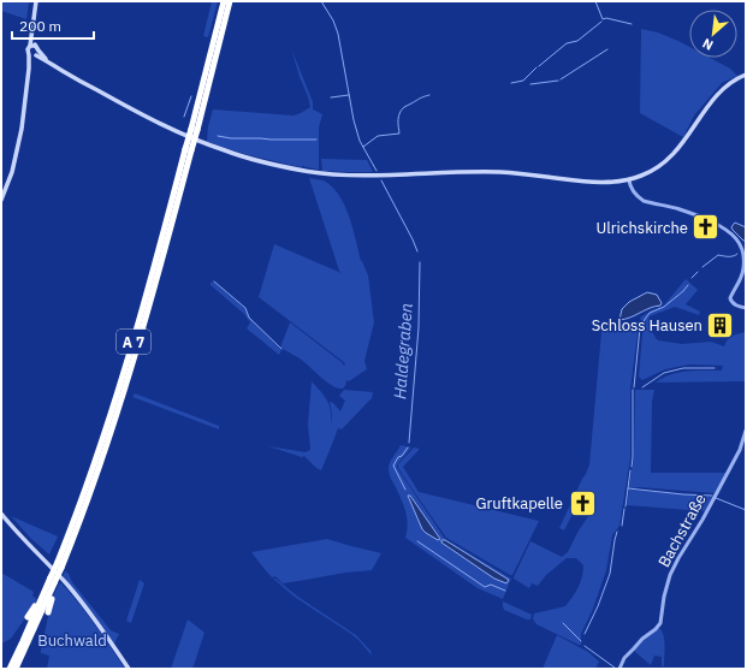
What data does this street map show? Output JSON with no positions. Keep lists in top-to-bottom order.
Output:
{
  "streets": {
    "highway": ["A 7"],
    "street": ["Bachstraße"]
  },
  "water": ["Haldegraben"],
  "parks": ["Buchwald"],
  "places": {
    "church": ["Ulrichskirche", "Gruftkapelle"],
    "building": ["Schloss Hausen"]
  },
  "scale_bar": "200 m",
  "north": "bottom left"
}
